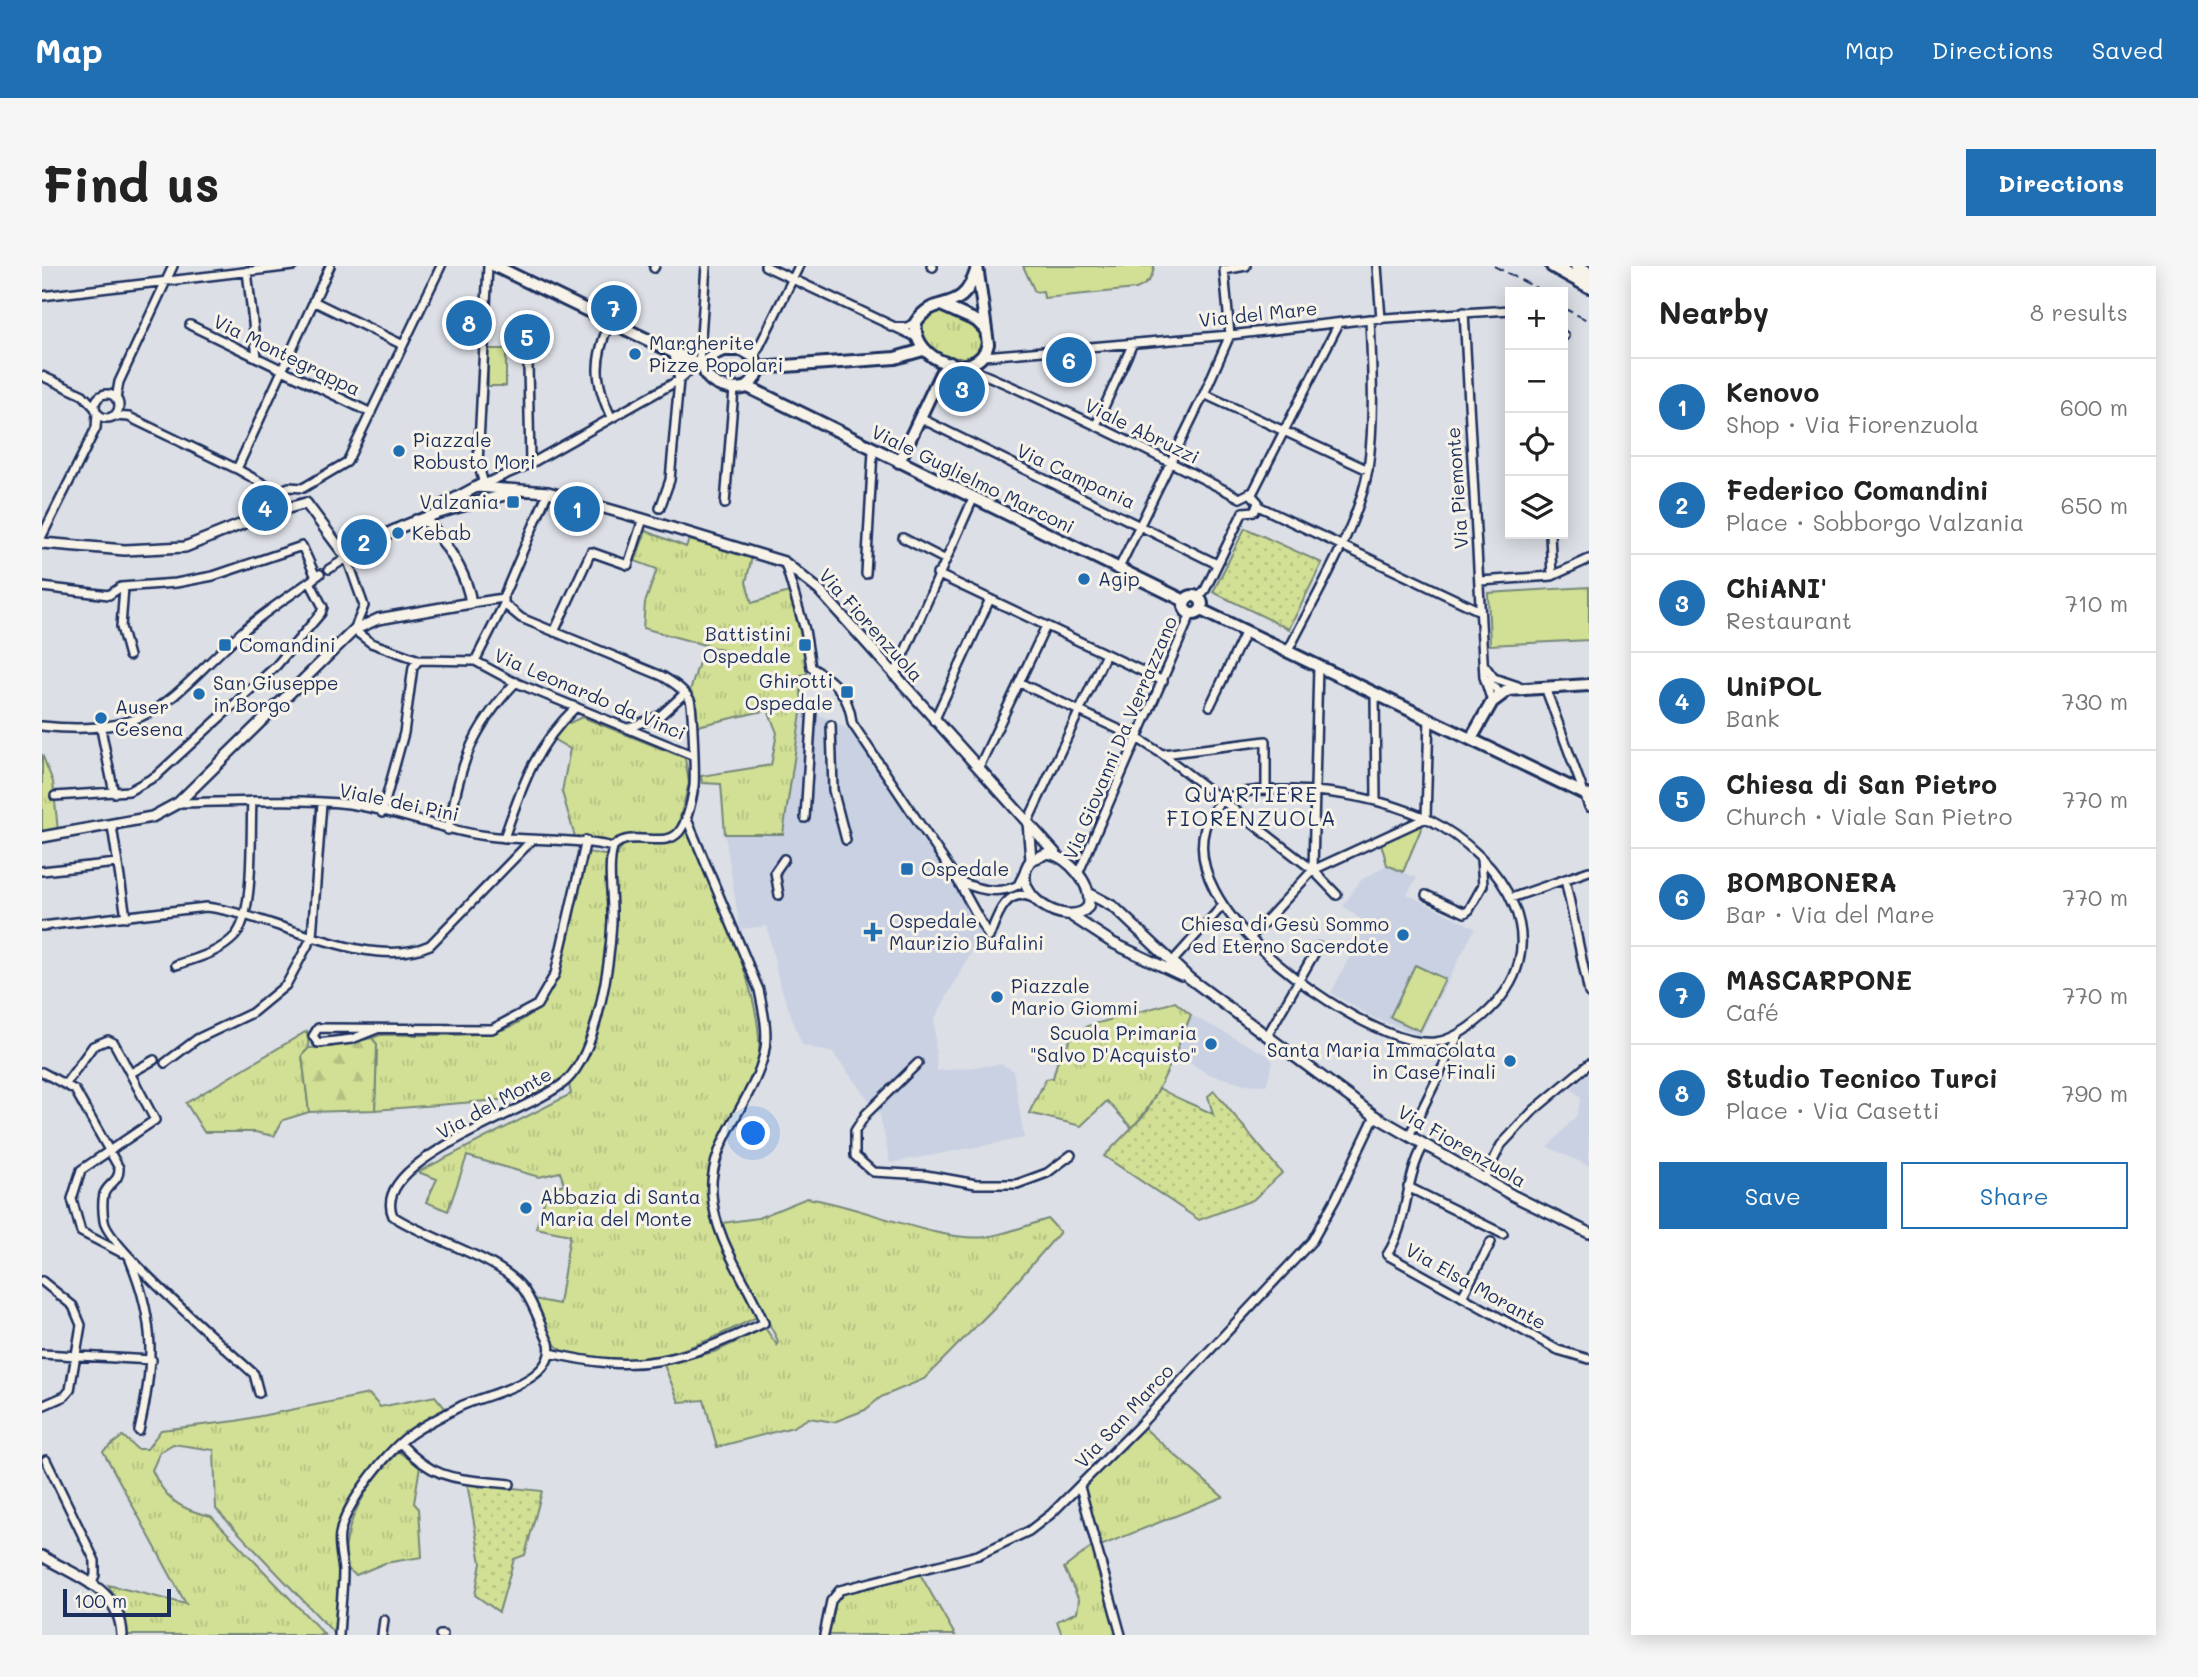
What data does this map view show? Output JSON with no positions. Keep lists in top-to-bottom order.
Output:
{
  "streets": {
    "main road": ["Viale Guglielmo Marconi"],
    "street": [
      "Via del Mare",
      "Via Montegrappa",
      "Viale Abruzzi",
      "Via Campania",
      "Via Piemonte",
      "Via Fiorenzuola",
      "Via Leonardo da Vinci",
      "Via Giovanni Da Verrazzano",
      "Viale dei Pini",
      "Via del Monte",
      "Via Elsa Morante",
      "Via San Marco"
    ]
  },
  "crossings": [
    ["Via del Mare", "Viale Abruzzi"],
    ["Via del Mare", "Via Piemonte"],
    ["Viale Abruzzi", "Via Giovanni Da Verrazzano"],
    ["Via Campania", "Via Giovanni Da Verrazzano"],
    ["Viale Guglielmo Marconi", "Via Giovanni Da Verrazzano"],
    ["Via Fiorenzuola", "Via Giovanni Da Verrazzano"],
    ["Via Fiorenzuola", "Via San Marco"],
    ["Viale dei Pini", "Via del Monte"]
  ],
  "districts": ["QUARTIERE FIORENZUOLA"],
  "places": {
    "other": [
      "Margherite Pizze Popolari",
      "Piazzale Robusto Mori",
      "Kebab",
      "Agip",
      "San Giuseppe in Borgo",
      "Auser Cesena",
      "Chiesa di Gesù Sommo ed Eterno Sacerdote",
      "Piazzale Mario Giommi",
      "Scuola Primaria \"Salvo D'Acquisto\"",
      "Santa Maria Immacolata in Case Finali",
      "Abbazia di Santa Maria del Monte"
    ],
    "transit": [
      "Valzania",
      "Comandini",
      "Battistini Ospedale",
      "Ghirotti Ospedale",
      "Ospedale"
    ],
    "health": ["Ospedale Maurizio Bufalini"]
  },
  "scale_bar": "100 m",
  "page": {
    "header": "Map",
    "nav": ["Map", "Directions", "Saved"],
    "buttons": [
      "Directions",
      ["Save", "Share"]
    ],
    "title": "Find us",
    "heading": ["Nearby", "8 results"],
    "pins": [
      "7",
      "8",
      "5",
      "6",
      "3",
      "4",
      "1",
      "2"
    ],
    "map_buttons": ["+", "−"],
    "list": [
      {
        "mark": "1",
        "name": "Kenovo",
        "note": "Shop · Via Fiorenzuola",
        "value": "600 m"
      },
      {
        "mark": "2",
        "name": "Federico Comandini",
        "note": "Place · Sobborgo Valzania",
        "value": "650 m"
      },
      {
        "mark": "3",
        "name": "ChiANI'",
        "note": "Restaurant",
        "value": "710 m"
      },
      {
        "mark": "4",
        "name": "UniPOL",
        "note": "Bank",
        "value": "730 m"
      },
      {
        "mark": "5",
        "name": "Chiesa di San Pietro",
        "note": "Church · Viale San Pietro",
        "value": "770 m"
      },
      {
        "mark": "6",
        "name": "BOMBONERA",
        "note": "Bar · Via del Mare",
        "value": "770 m"
      },
      {
        "mark": "7",
        "name": "MASCARPONE",
        "note": "Café",
        "value": "770 m"
      },
      {
        "mark": "8",
        "name": "Studio Tecnico Turci",
        "note": "Place · Via Casetti",
        "value": "790 m"
      }
    ],
    "scale": "100 m"
  }
}
